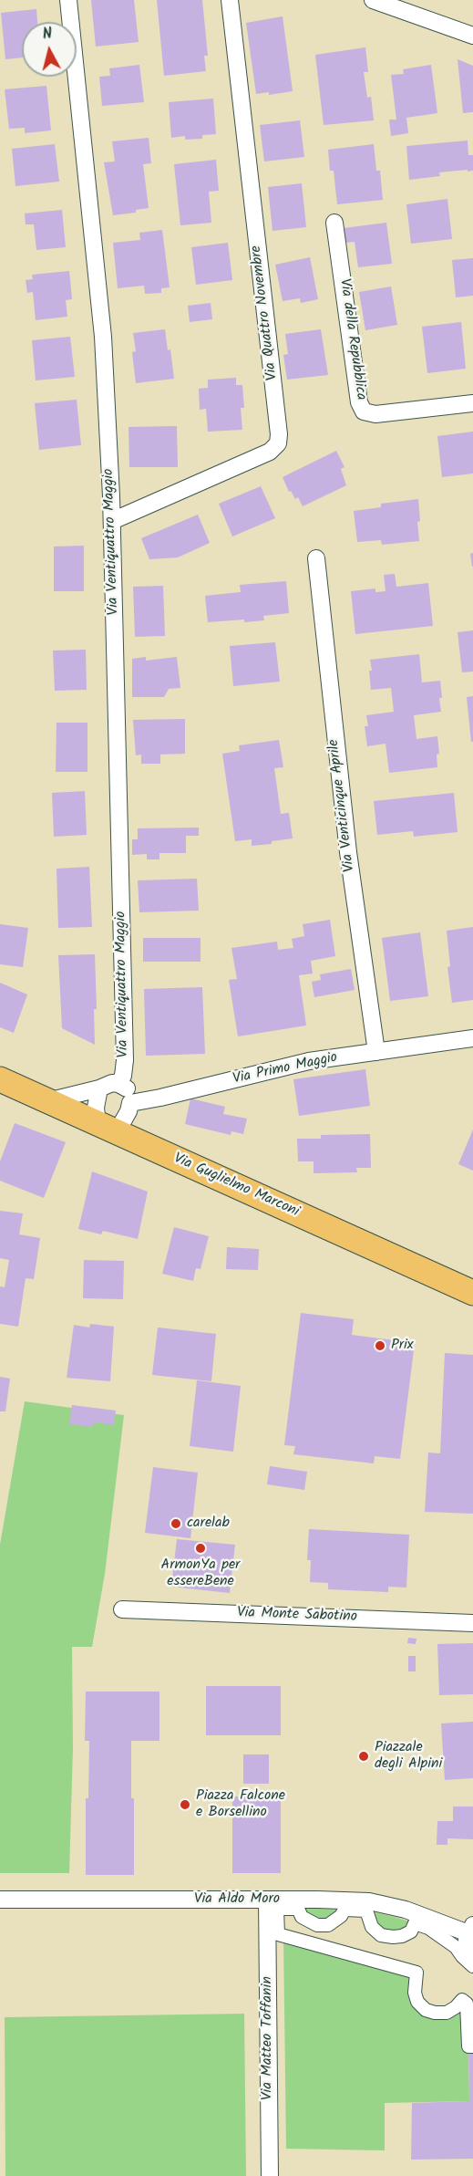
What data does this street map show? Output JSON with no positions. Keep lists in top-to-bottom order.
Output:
{
  "streets": {
    "main road": ["Via Guglielmo Marconi"],
    "street": [
      "Via Quattro Novembre",
      "Via della Repubblica",
      "Via Ventiquattro Maggio",
      "Via Venticinque Aprile",
      "Via Primo Maggio",
      "Via Monte Sabotino",
      "Via Aldo Moro",
      "Via Matteo Toffanin"
    ]
  },
  "crossings": [
    ["Via Quattro Novembre", "Via Ventiquattro Maggio"],
    ["Via Ventiquattro Maggio", "Via Primo Maggio"],
    ["Via Ventiquattro Maggio", "Via Guglielmo Marconi"],
    ["Via Venticinque Aprile", "Via Primo Maggio"],
    ["Via Primo Maggio", "Via Guglielmo Marconi"],
    ["Via Aldo Moro", "Via Matteo Toffanin"]
  ],
  "places": [
    "Prix",
    "carelab",
    "ArmonYa per essereBene",
    "Piazzale degli Alpini",
    "Piazza Falcone e Borsellino"
  ],
  "north": "top"
}
